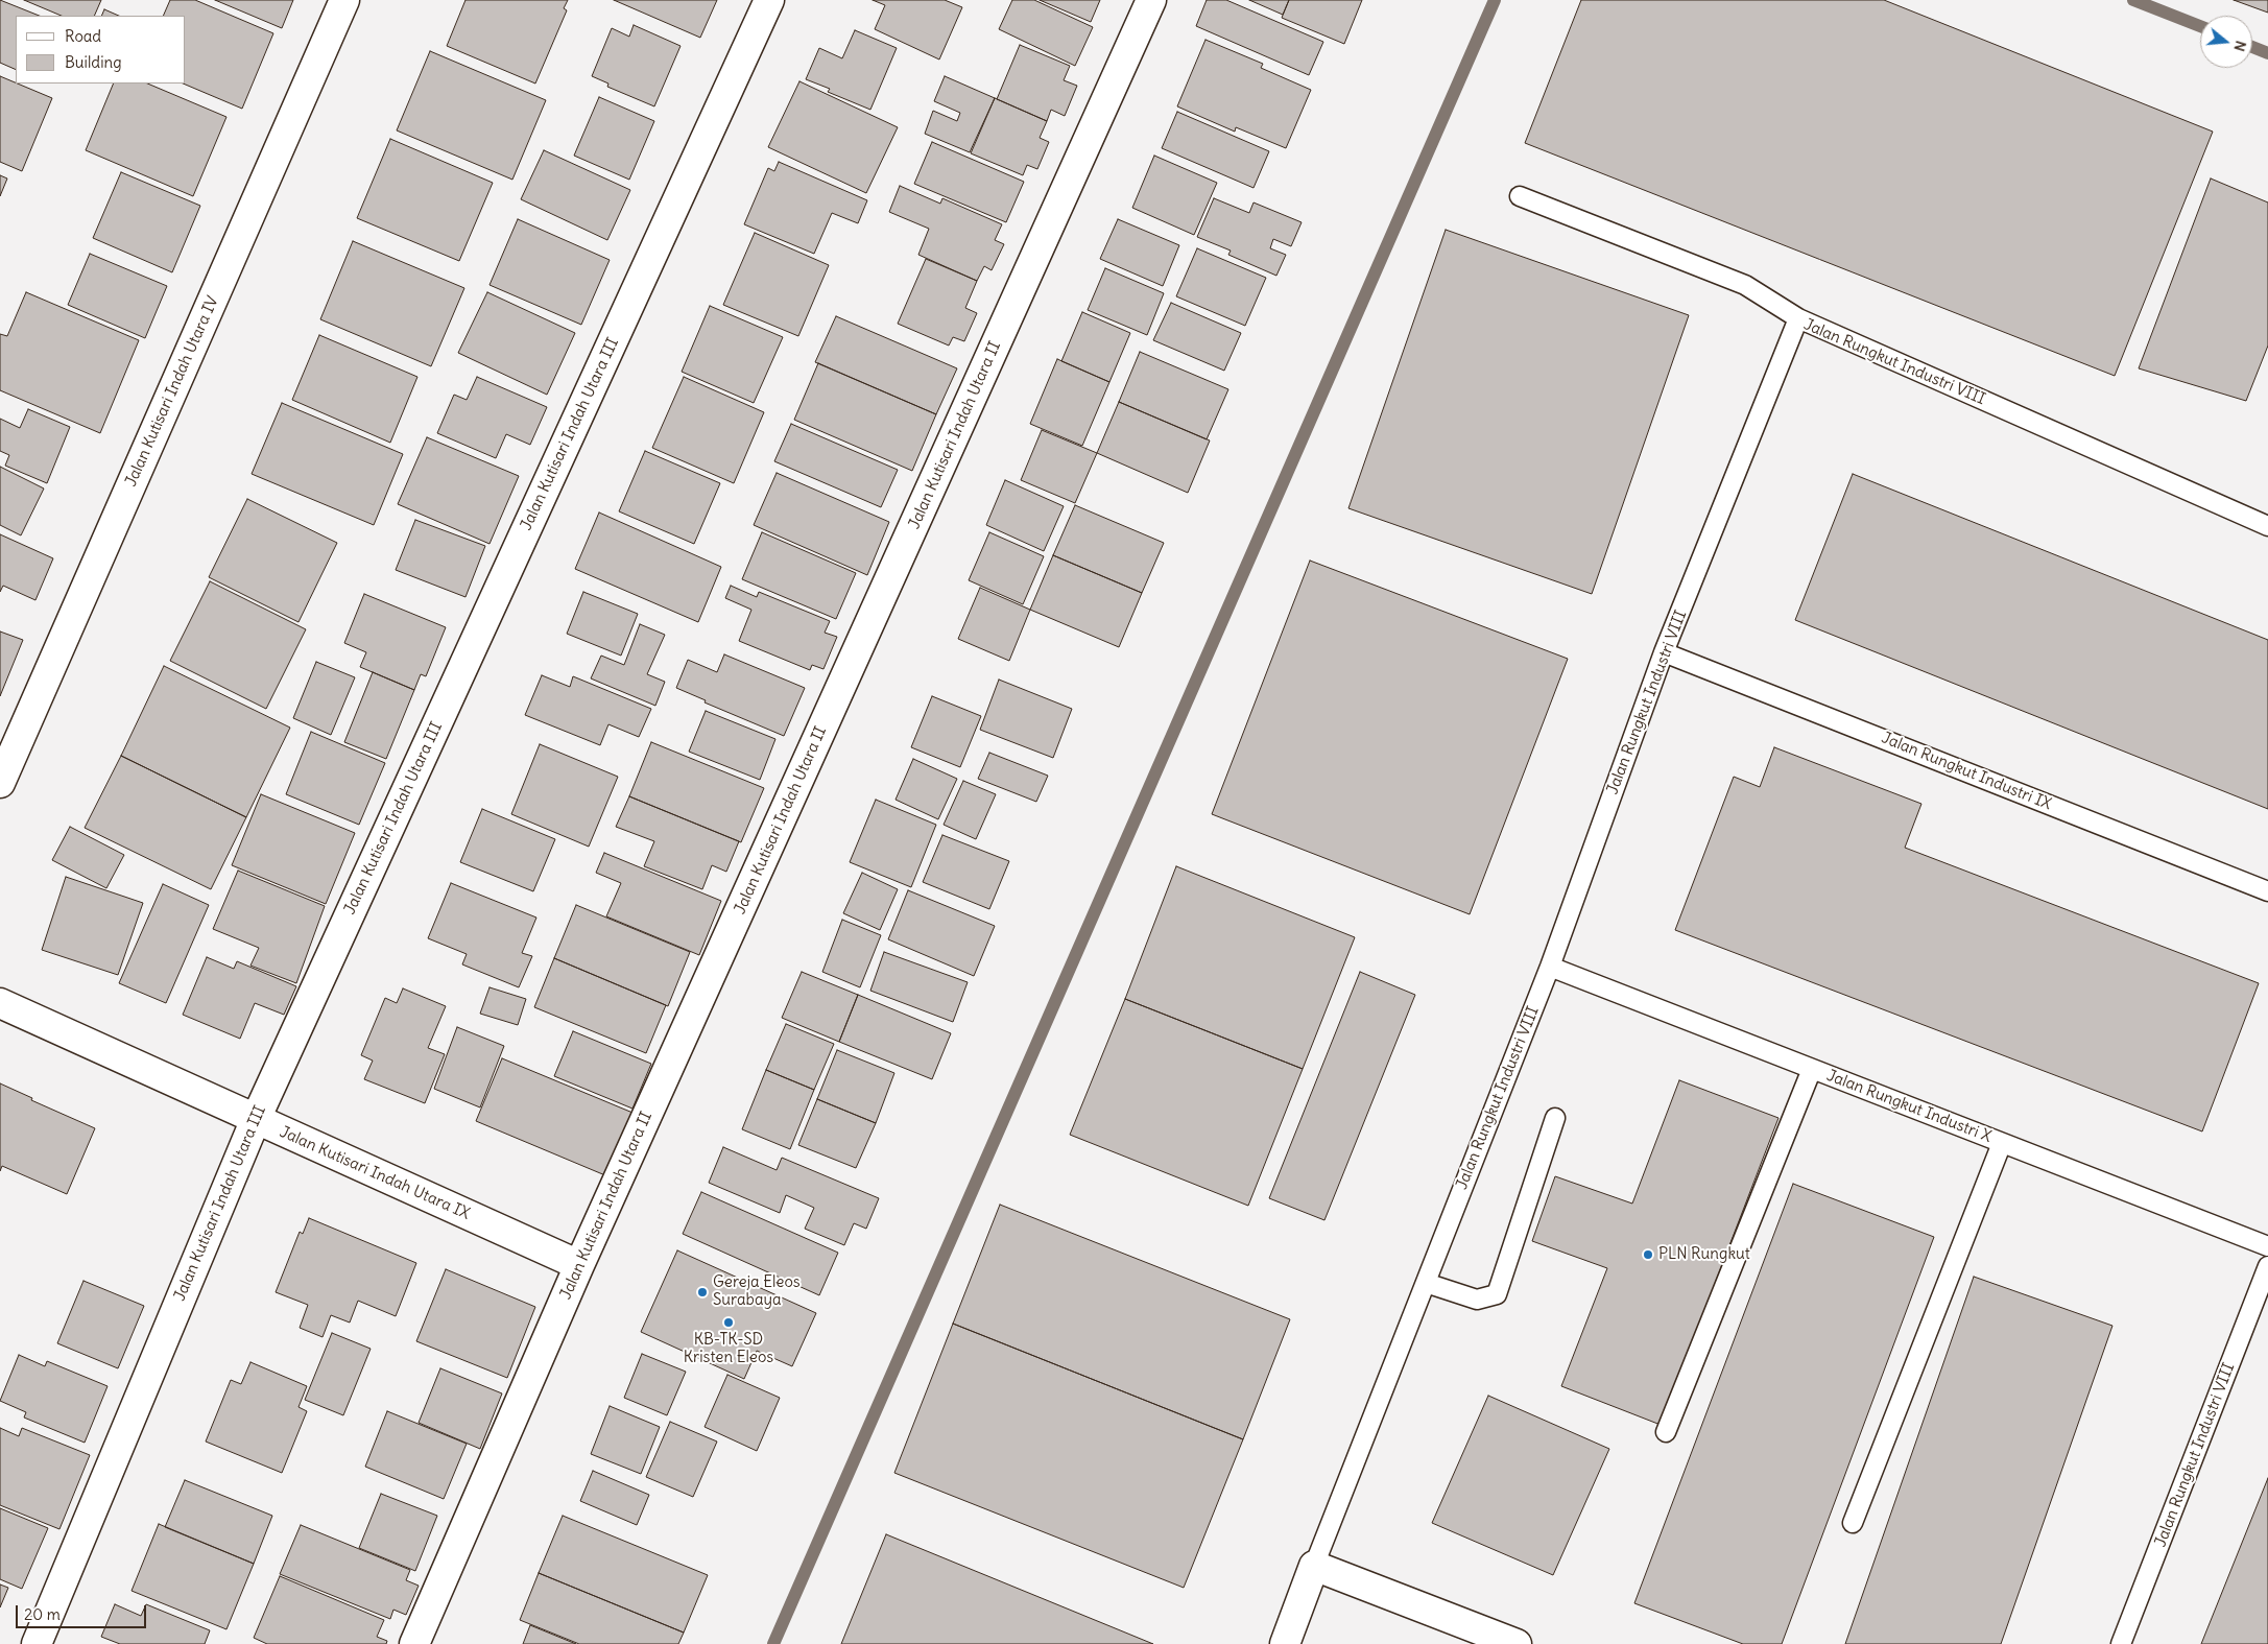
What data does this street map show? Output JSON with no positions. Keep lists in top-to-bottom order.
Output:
{
  "streets": {
    "street": [
      "Jalan Kutisari Indah Utara IV",
      "Jalan Kutisari Indah Utara III",
      "Jalan Kutisari Indah Utara II",
      "Jalan Kutisari Indah Utara IX"
    ],
    "lane": ["Jalan Rungkut Industri VIII", "Jalan Rungkut Industri IX", "Jalan Rungkut Industri X"]
  },
  "crossings": [
    ["Jalan Rungkut Industri VIII", "Jalan Rungkut Industri IX"],
    ["Jalan Rungkut Industri VIII", "Jalan Rungkut Industri X"],
    ["Jalan Kutisari Indah Utara III", "Jalan Kutisari Indah Utara IX"],
    ["Jalan Kutisari Indah Utara II", "Jalan Kutisari Indah Utara IX"]
  ],
  "places": ["PLN Rungkut", "Gereja Eleos Surabaya", "KB-TK-SD Kristen Eleos"],
  "legend": ["Road", "Building"],
  "scale_bar": "20 m",
  "north": "right"
}
